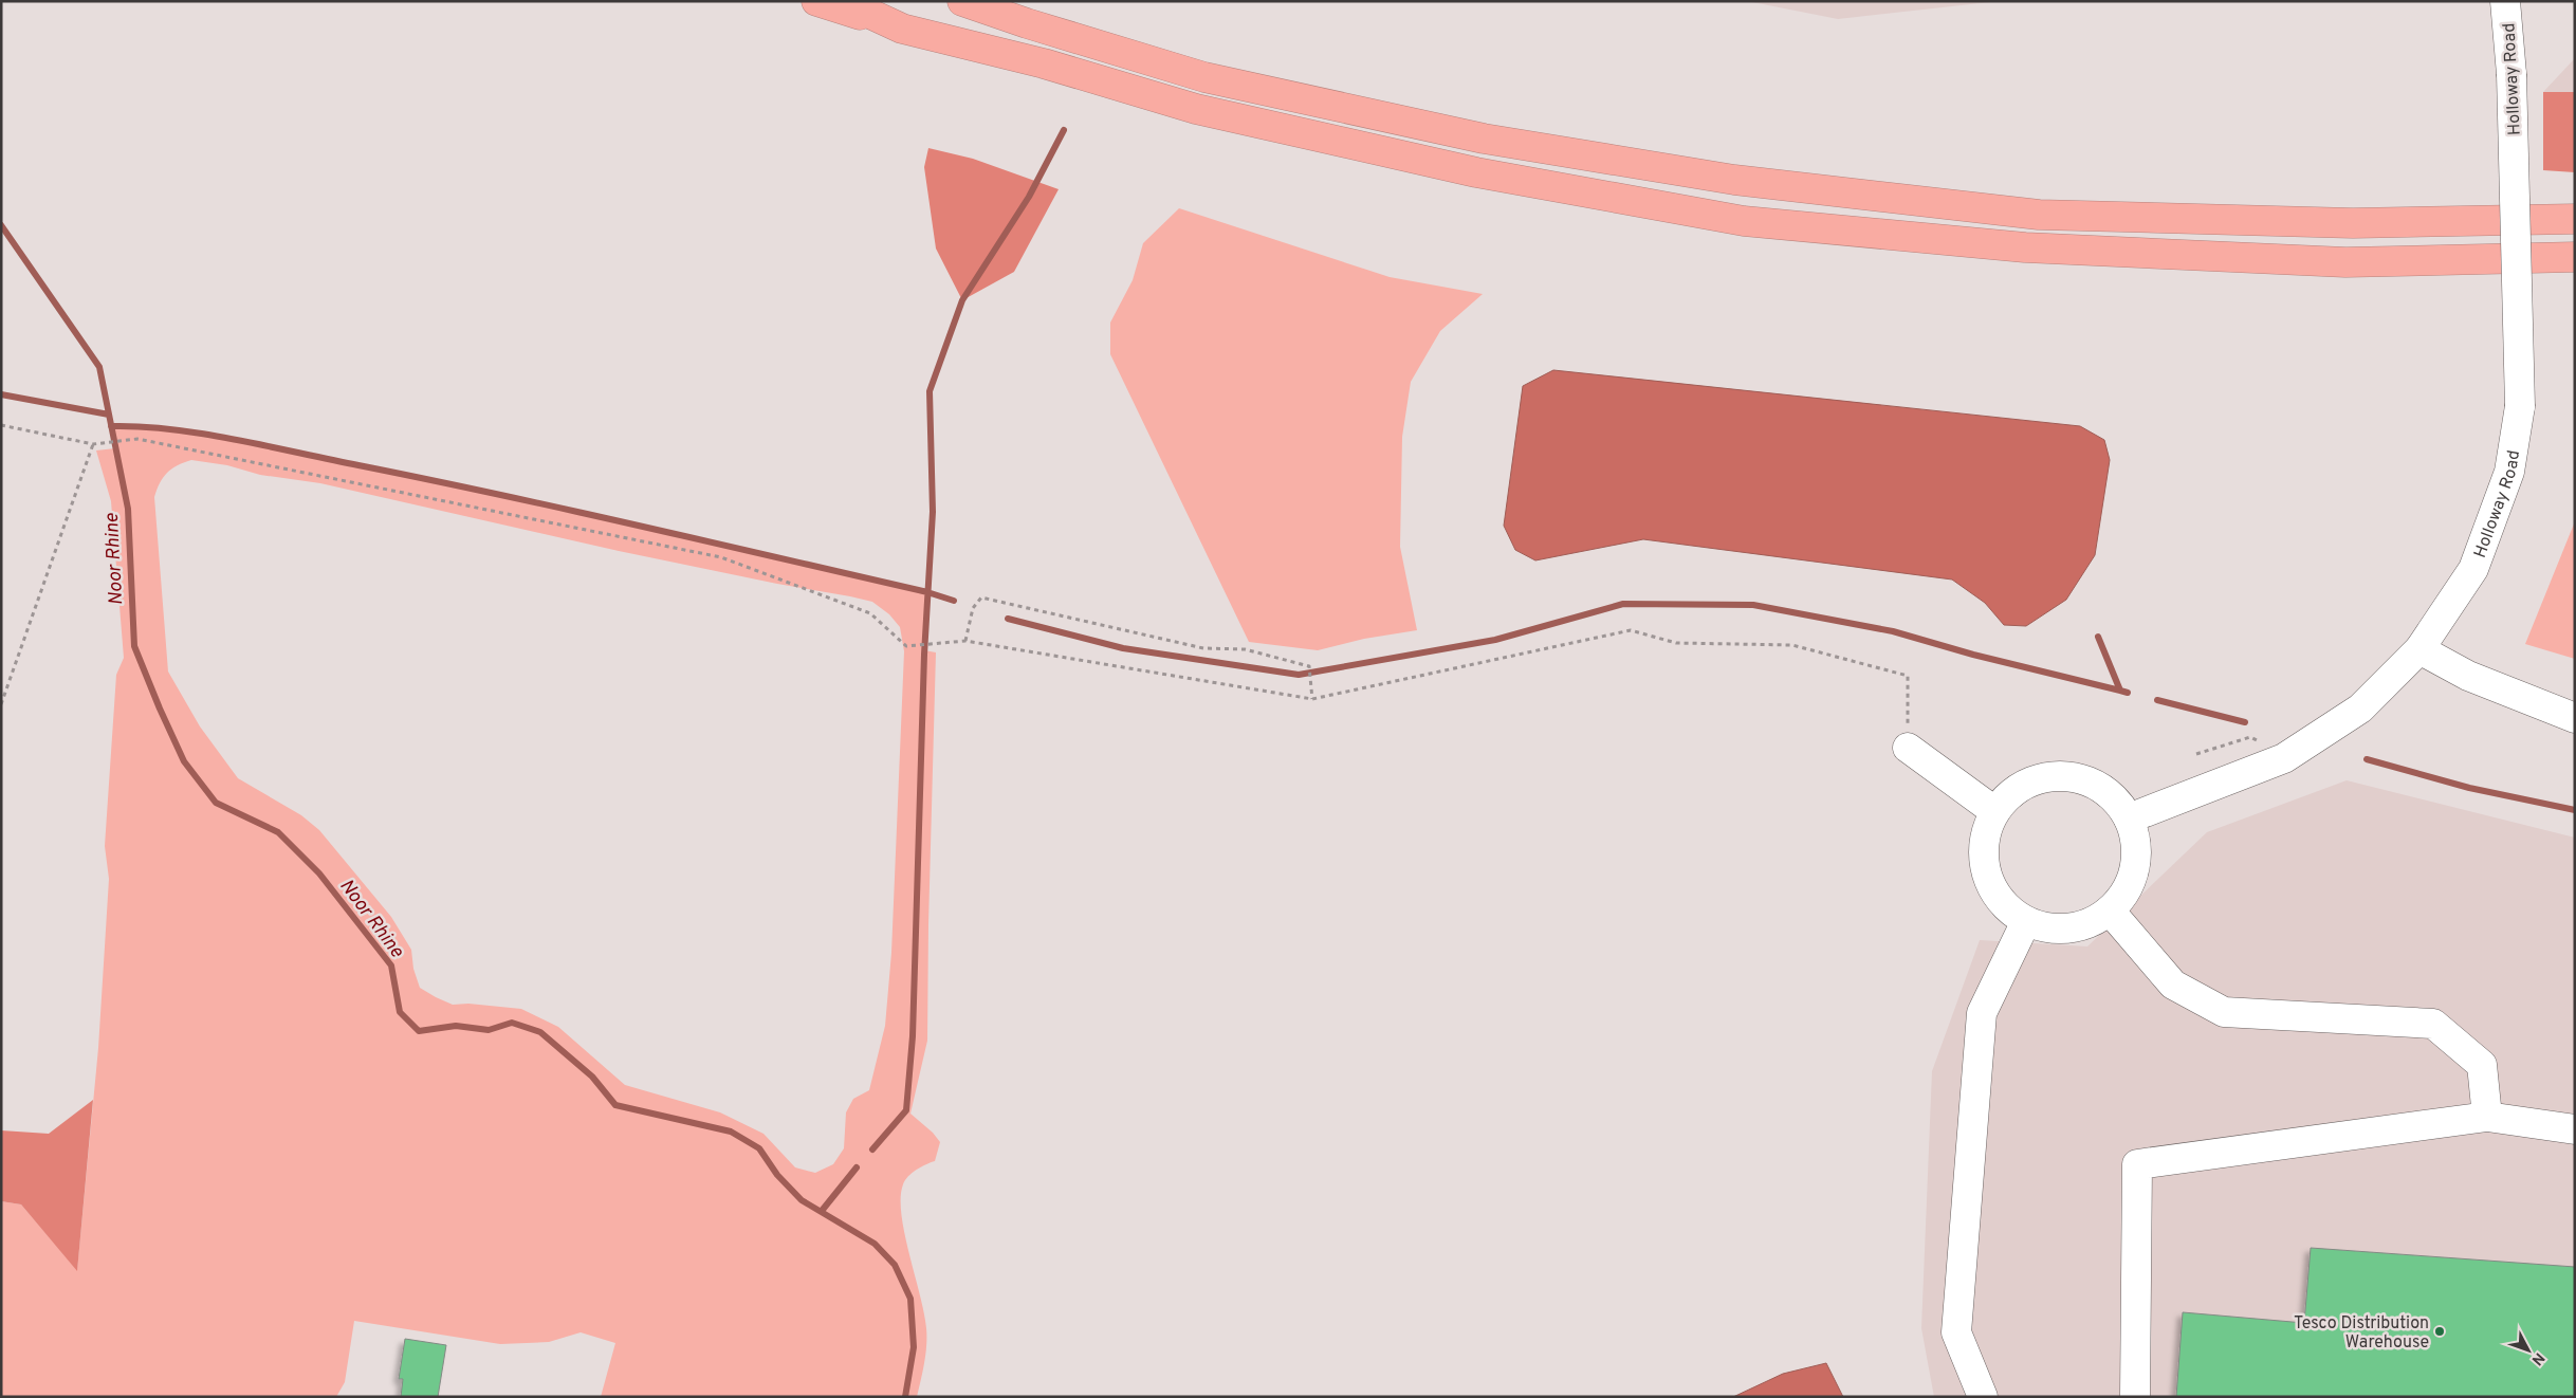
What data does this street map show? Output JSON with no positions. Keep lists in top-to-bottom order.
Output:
{
  "streets": {
    "street": ["Holloway Road"]
  },
  "water": ["Noor Rhine"],
  "places": ["Tesco Distribution Warehouse"],
  "north": "bottom right"
}
